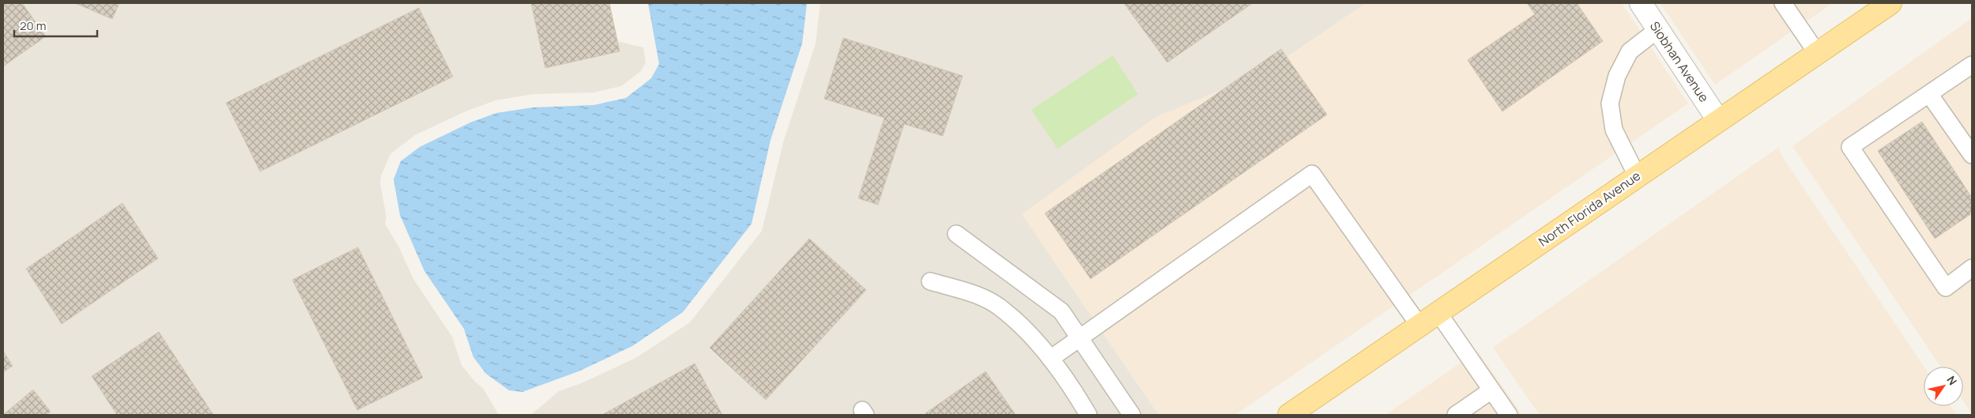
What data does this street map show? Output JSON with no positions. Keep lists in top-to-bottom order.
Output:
{
  "streets": {
    "main road": ["North Florida Avenue"],
    "street": ["Siobhan Avenue"]
  },
  "crossings": [
    ["Siobhan Avenue", "North Florida Avenue"]
  ],
  "scale_bar": "20 m",
  "north": "top right"
}
